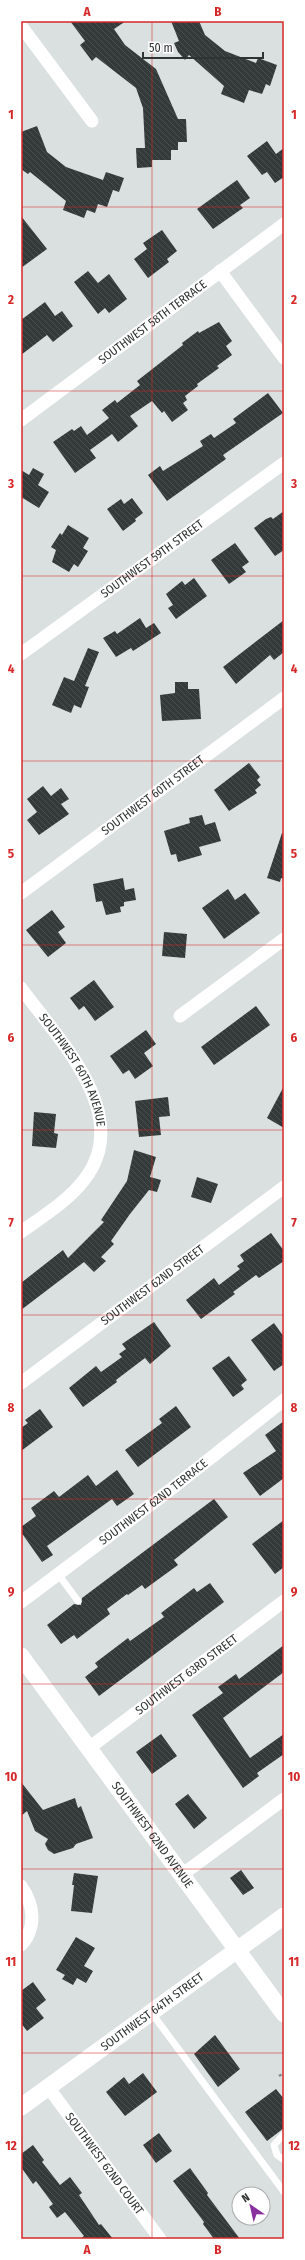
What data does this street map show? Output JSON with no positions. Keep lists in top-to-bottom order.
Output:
{
  "streets": {
    "street": [
      "SOUTHWEST 58TH TERRACE",
      "SOUTHWEST 59TH STREET",
      "SOUTHWEST 60TH STREET",
      "SOUTHWEST 60TH AVENUE",
      "SOUTHWEST 62ND STREET",
      "SOUTHWEST 62ND TERRACE",
      "SOUTHWEST 63RD STREET",
      "SOUTHWEST 62ND AVENUE",
      "SOUTHWEST 64TH STREET",
      "SOUTHWEST 62ND COURT"
    ]
  },
  "crossings": [
    ["SOUTHWEST 63RD STREET", "SOUTHWEST 62ND AVENUE"],
    ["SOUTHWEST 62ND AVENUE", "SOUTHWEST 64TH STREET"],
    ["SOUTHWEST 64TH STREET", "SOUTHWEST 62ND COURT"]
  ],
  "scale_bar": "50 m",
  "north": "top left",
  "grid": {
    "columns": ["A", "B"],
    "rows": [
      "1",
      "2",
      "3",
      "4",
      "5",
      "6",
      "7",
      "8",
      "9",
      "10",
      "11",
      "12"
    ]
  }
}
